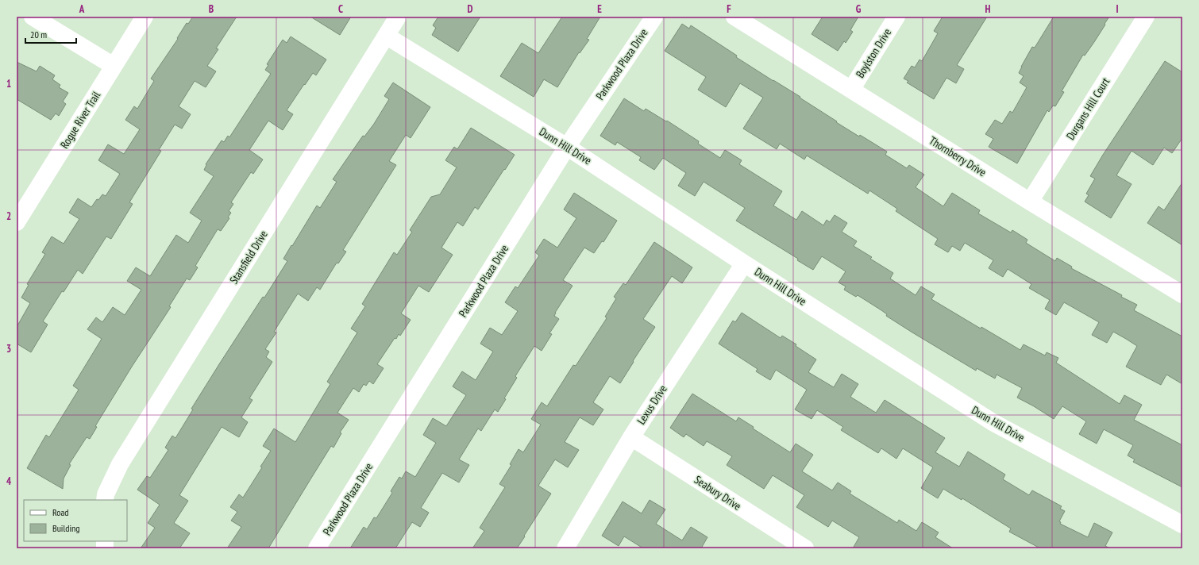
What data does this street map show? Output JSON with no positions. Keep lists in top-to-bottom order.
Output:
{
  "streets": {
    "street": [
      "Boylston Drive",
      "Parkwood Plaza Drive",
      "Durgans Hill Court",
      "Rogue River Trail",
      "Dunn Hill Drive",
      "Thornberry Drive",
      "Stansfield Drive",
      "Lexus Drive",
      "Seabury Drive"
    ]
  },
  "crossings": [
    ["Boylston Drive", "Thornberry Drive"],
    ["Parkwood Plaza Drive", "Dunn Hill Drive"],
    ["Durgans Hill Court", "Thornberry Drive"],
    ["Dunn Hill Drive", "Stansfield Drive"],
    ["Dunn Hill Drive", "Lexus Drive"],
    ["Lexus Drive", "Seabury Drive"]
  ],
  "legend": ["Road", "Building"],
  "scale_bar": "20 m",
  "grid": {
    "columns": [
      "A",
      "B",
      "C",
      "D",
      "E",
      "F",
      "G",
      "H",
      "I"
    ],
    "rows": [
      "1",
      "2",
      "3",
      "4"
    ]
  }
}
